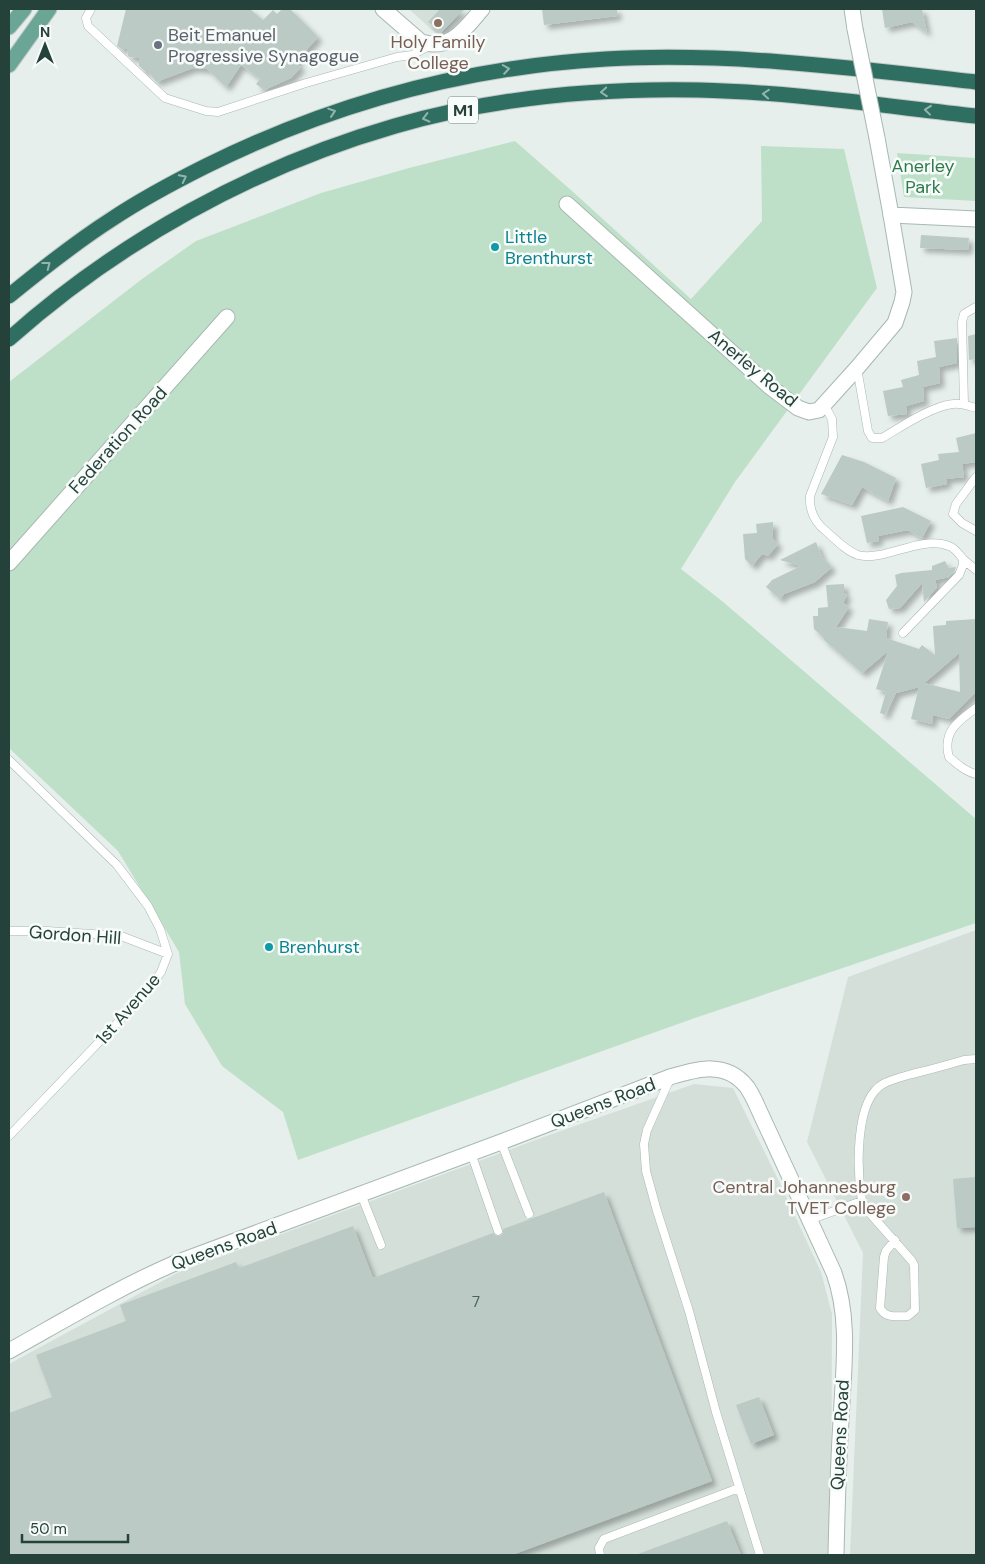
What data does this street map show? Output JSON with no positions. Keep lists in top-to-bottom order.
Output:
{
  "streets": {
    "highway": ["M1"],
    "street": ["Anerley Road", "Federation Road", "Queens Road"],
    "lane": ["Gordon Hill", "1st Avenue"]
  },
  "crossings": [
    ["Gordon Hill", "1st Avenue"]
  ],
  "parks": ["Anerley Park"],
  "places": [
    "Holy Family College",
    "Beit Emanuel Progressive Synagogue",
    "Little Brenthurst",
    "Brenhurst",
    "Central Johannesburg TVET College"
  ],
  "house_numbers": ["7"],
  "scale_bar": "50 m",
  "north": "top"
}
